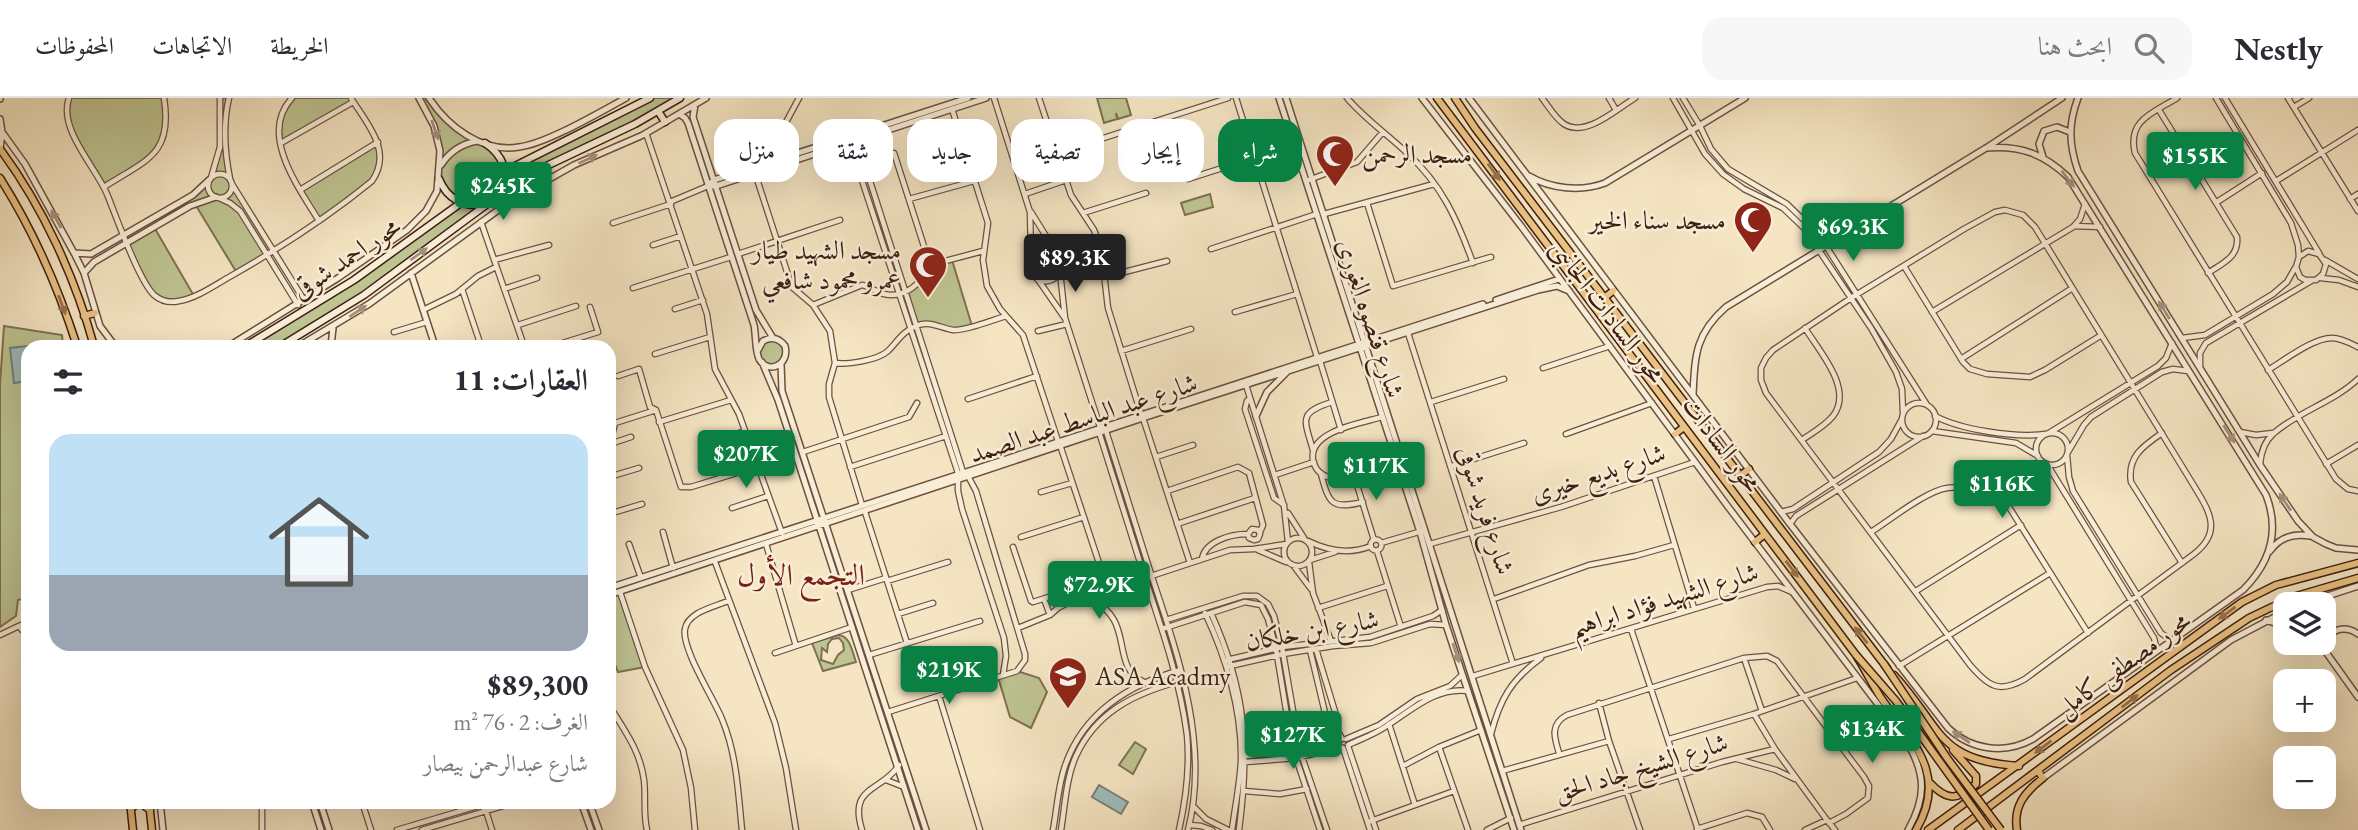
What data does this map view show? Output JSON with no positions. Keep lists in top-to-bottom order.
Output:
{
  "streets": {
    "main road": ["محور احمد شوقى", "محور السادات", "محور مصطفى كامل"],
    "street": [
      "محور السادات الجانبى",
      "شارع قنصوه الغورى",
      "شارع عبد الباسط عبد الصمد",
      "شارع بديع خيرى",
      "شارع فريد شوقى",
      "شارع الشهيد فؤاد ابراهيم",
      "شارع ابن خلكان",
      "شارع الشيخ جاد الحق"
    ]
  },
  "crossings": [
    ["محور السادات الجانبى", "شارع عبد الباسط عبد الصمد"],
    ["محور السادات الجانبى", "شارع بديع خيرى"],
    ["محور السادات الجانبى", "شارع الشهيد فؤاد ابراهيم"],
    ["شارع قنصوه الغورى", "شارع عبد الباسط عبد الصمد"],
    ["شارع قنصوه الغورى", "شارع بديع خيرى"],
    ["شارع قنصوه الغورى", "شارع الشهيد فؤاد ابراهيم"],
    ["شارع قنصوه الغورى", "شارع ابن خلكان"],
    ["شارع قنصوه الغورى", "شارع الشيخ جاد الحق"],
    ["شارع عبد الباسط عبد الصمد", "شارع فريد شوقى"],
    ["محور السادات", "محور مصطفى كامل"],
    ["شارع بديع خيرى", "شارع فريد شوقى"],
    ["شارع فريد شوقى", "شارع الشهيد فؤاد ابراهيم"]
  ],
  "districts": ["التجمع الأول"],
  "places": {
    "mosque": ["مسجد الرحمن", "مسجد سناء الخير", "مسجد الشهيد طيار عمرو محمود شافعي"],
    "school or university": ["ASA Acadmy"]
  },
  "page": {
    "header": "Nestly",
    "search": "ابحث هنا",
    "nav": ["الخريطة", "الاتجاهات", "المحفوظات"],
    "chip": [
      "شراء",
      "إيجار",
      "تصفية",
      "جديد",
      "شقة",
      "منزل"
    ],
    "price": [
      "$155K",
      "$245K",
      "$69.3K",
      "$89.3K",
      "$207K",
      "$117K",
      "$116K",
      "$72.9K",
      "$219K",
      "$134K",
      "$127K"
    ],
    "heading": "العقارات: 11",
    "list": [
      {
        "name": "$89,300",
        "note": "الغرف: 2 · 76 m² · شارع عبدالرحمن بيصار"
      }
    ],
    "map_buttons": ["+", "−"]
  }
}
